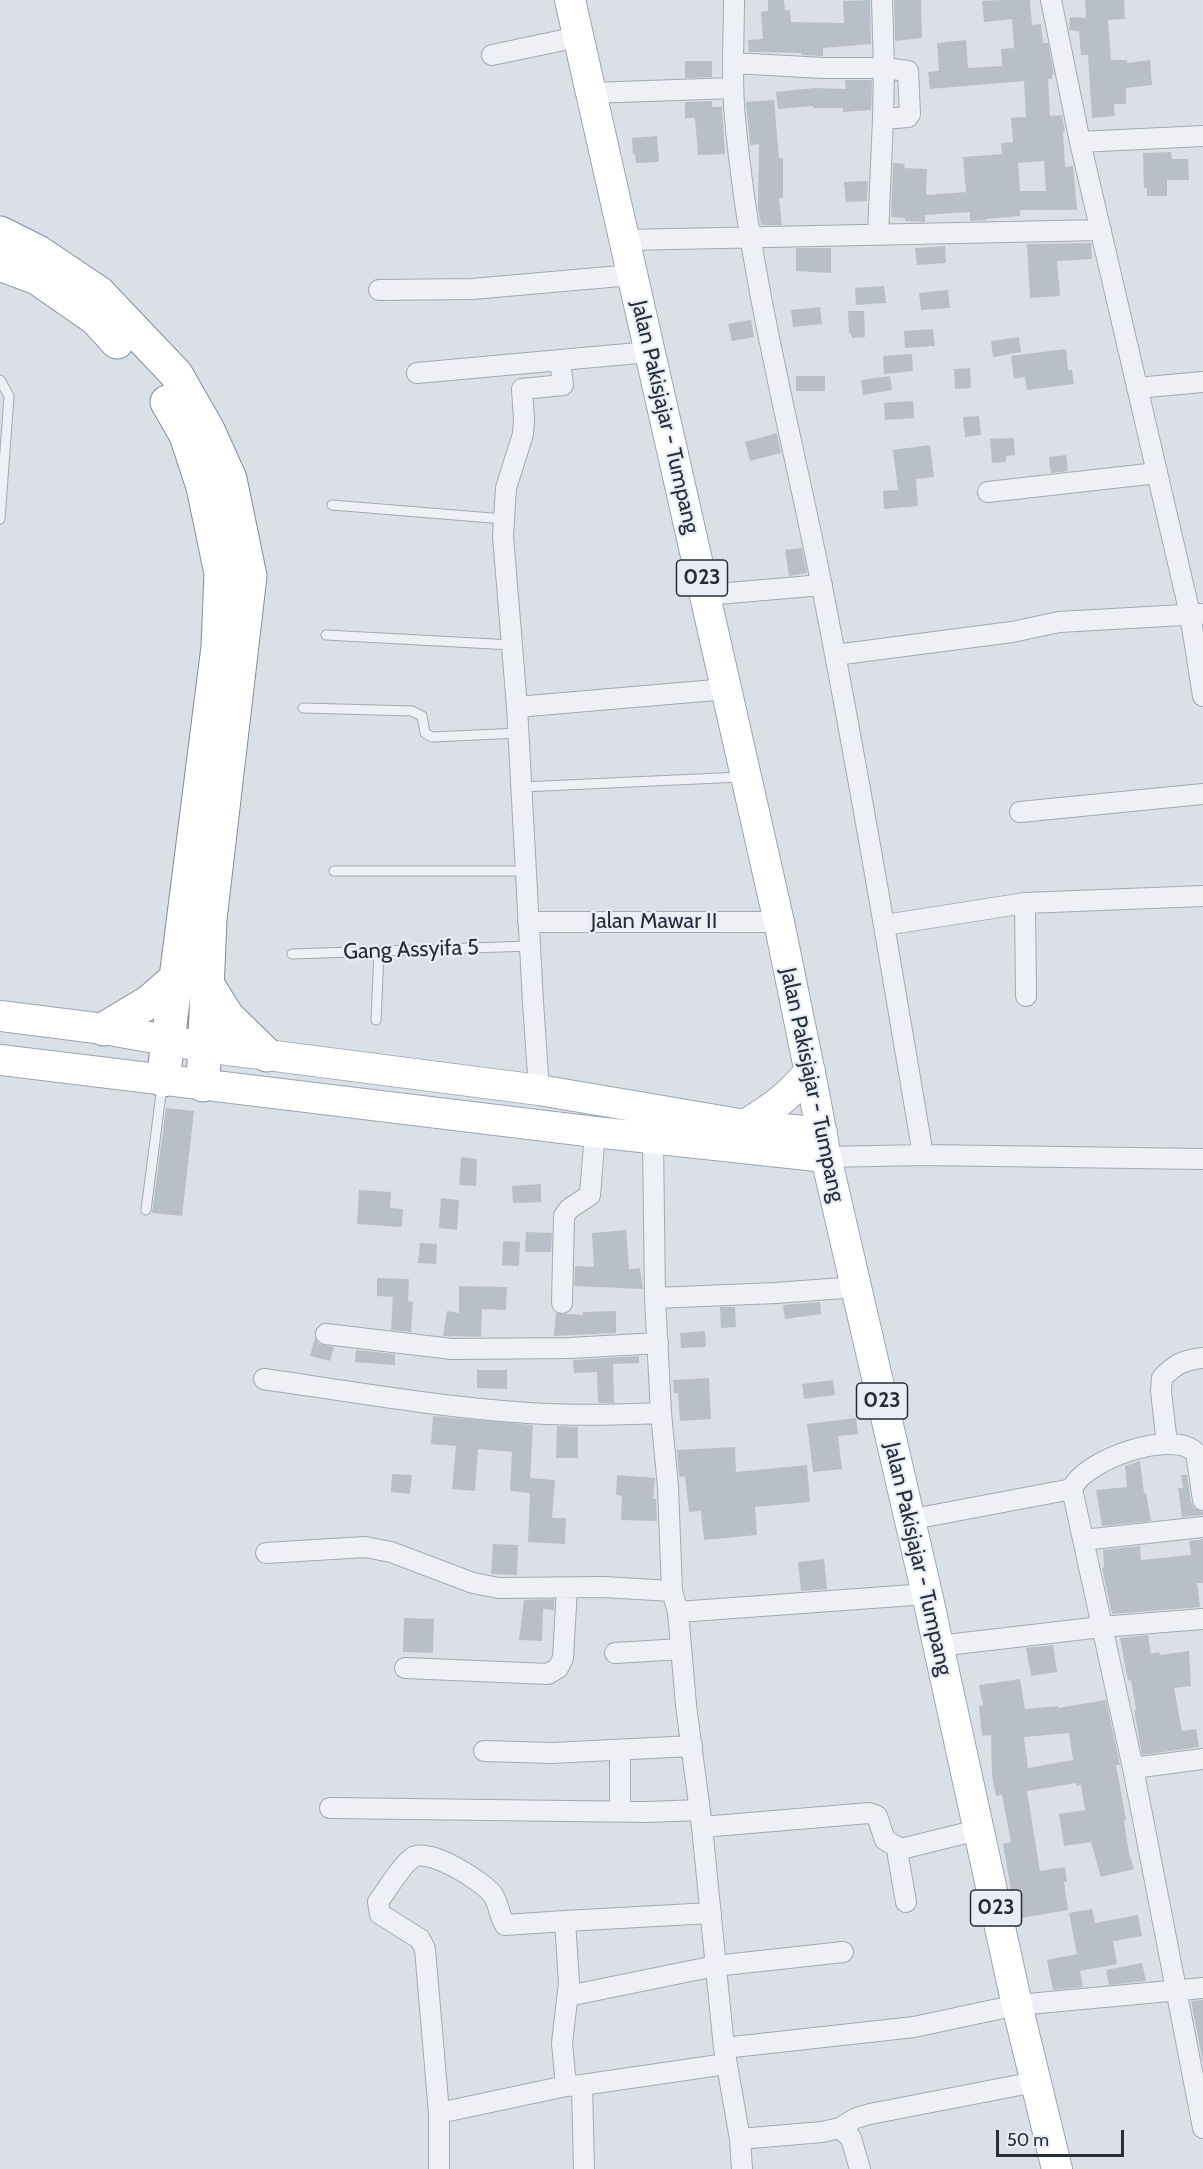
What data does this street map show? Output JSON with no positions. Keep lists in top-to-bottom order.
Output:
{
  "streets": {
    "main road": ["Jalan Pakisjajar - Tumpang", "023"],
    "street": ["Jalan Mawar II"],
    "lane": ["Gang Assyifa 5"]
  },
  "crossings": [
    ["Jalan Pakisjajar - Tumpang", "Jalan Mawar II"]
  ],
  "scale_bar": "50 m"
}
